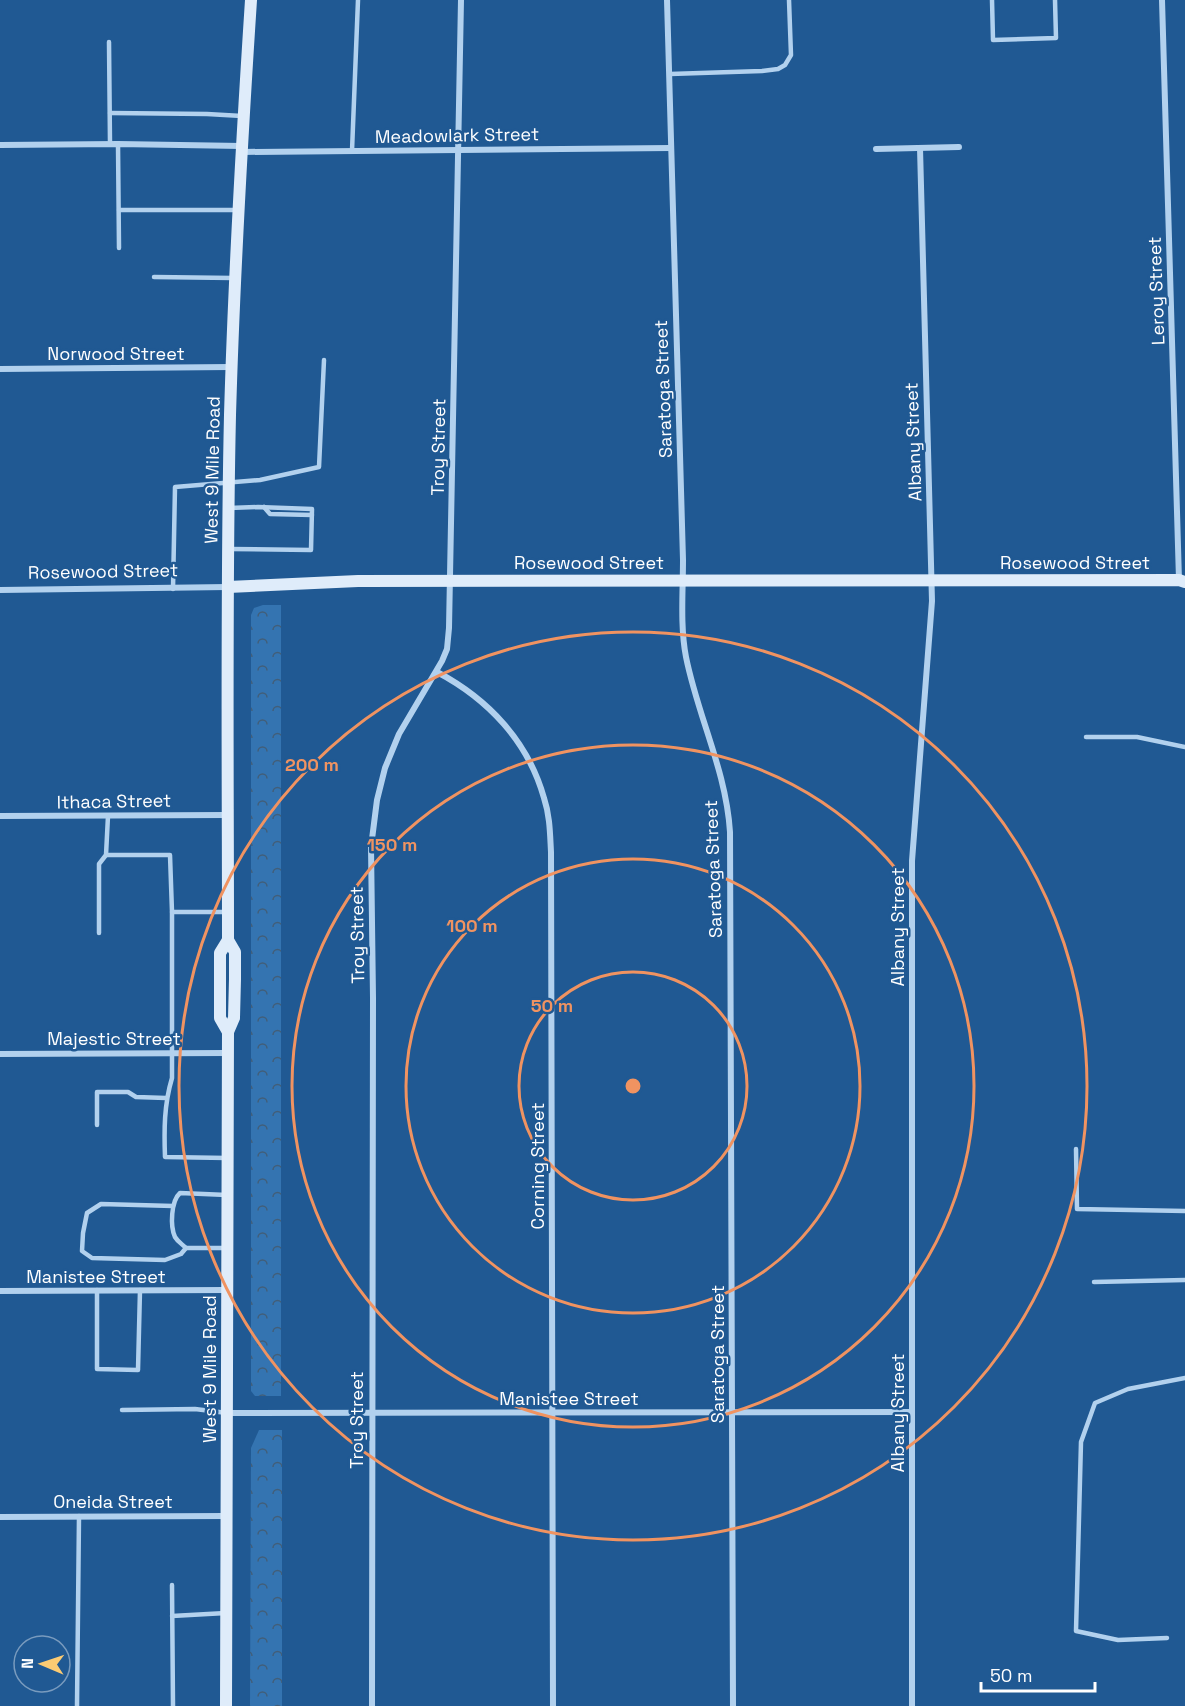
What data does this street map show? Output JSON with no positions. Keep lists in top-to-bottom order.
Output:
{
  "streets": {
    "main road": ["West 9 Mile Road", "Rosewood Street"],
    "street": [
      "Meadowlark Street",
      "Leroy Street",
      "Norwood Street",
      "Saratoga Street",
      "Albany Street",
      "Troy Street",
      "Ithaca Street",
      "Majestic Street",
      "Corning Street",
      "Manistee Street",
      "Oneida Street"
    ]
  },
  "crossings": [
    ["Meadowlark Street", "Saratoga Street"],
    ["Meadowlark Street", "Troy Street"],
    ["Meadowlark Street", "West 9 Mile Road"],
    ["Leroy Street", "Rosewood Street"],
    ["Norwood Street", "West 9 Mile Road"],
    ["Saratoga Street", "Rosewood Street"],
    ["Saratoga Street", "Manistee Street"],
    ["Albany Street", "Rosewood Street"],
    ["Albany Street", "Manistee Street"],
    ["Troy Street", "Rosewood Street"],
    ["Troy Street", "Corning Street"],
    ["Troy Street", "Manistee Street"],
    ["West 9 Mile Road", "Rosewood Street"],
    ["West 9 Mile Road", "Ithaca Street"],
    ["West 9 Mile Road", "Majestic Street"],
    ["West 9 Mile Road", "Manistee Street"],
    ["West 9 Mile Road", "Oneida Street"],
    ["Corning Street", "Manistee Street"]
  ],
  "scale_bar": "50 m",
  "north": "left",
  "rings": [
    "200 m",
    "150 m",
    "100 m",
    "50 m"
  ]
}
